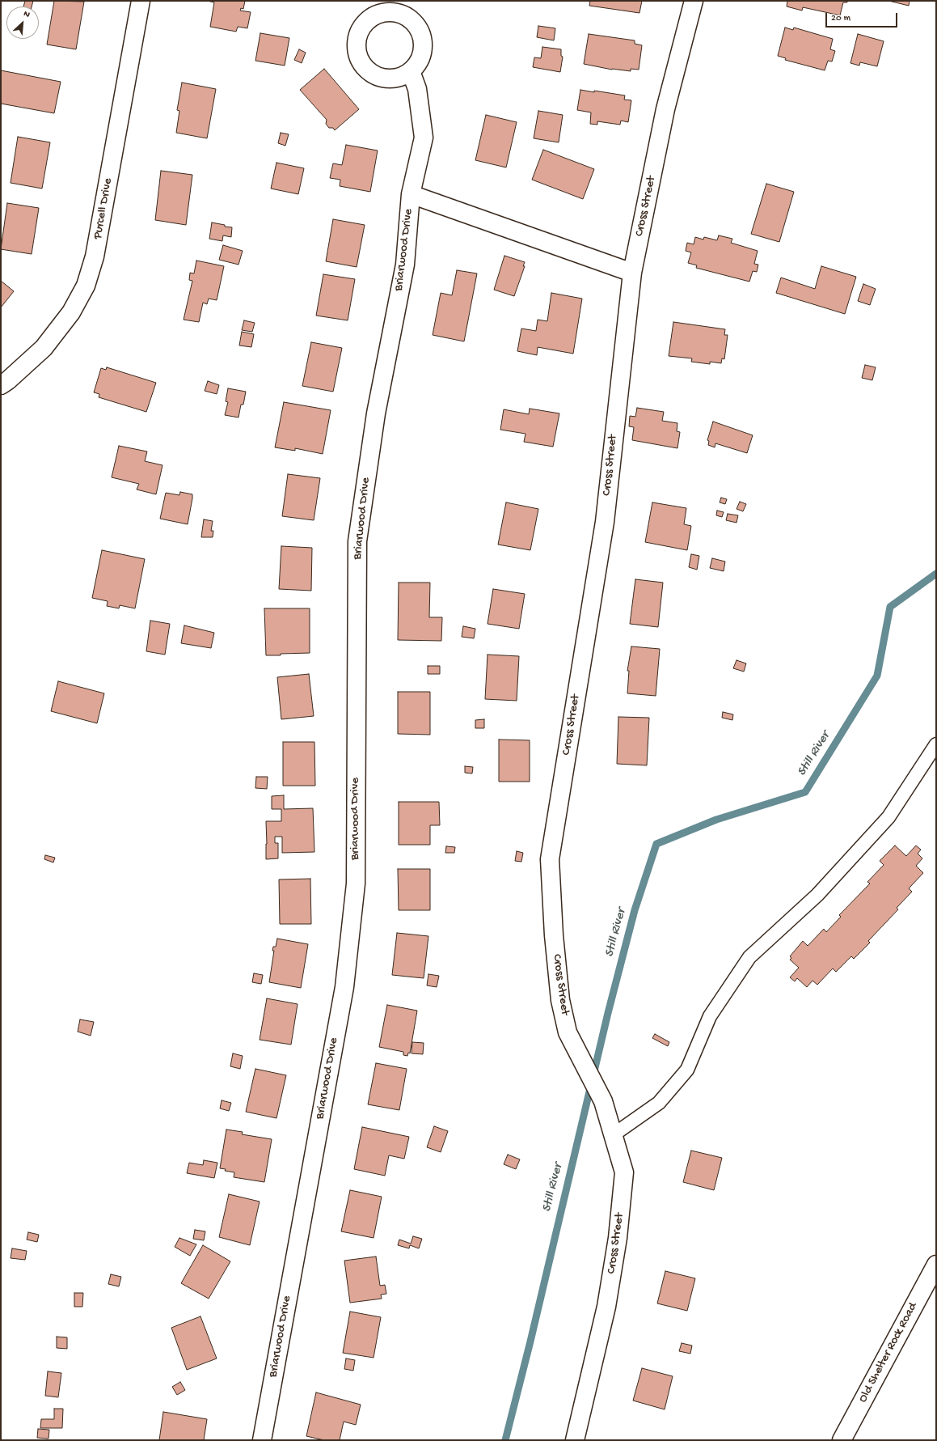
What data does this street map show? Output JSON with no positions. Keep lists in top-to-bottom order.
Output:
{
  "streets": {
    "street": [
      "Cross Street",
      "Purcell Drive",
      "Briarwood Drive",
      "Old Shelter Rock Road"
    ]
  },
  "crossings": [
    ["Cross Street", "Briarwood Drive"]
  ],
  "water": ["Still River"],
  "scale_bar": "20 m",
  "north": "top right"
}
